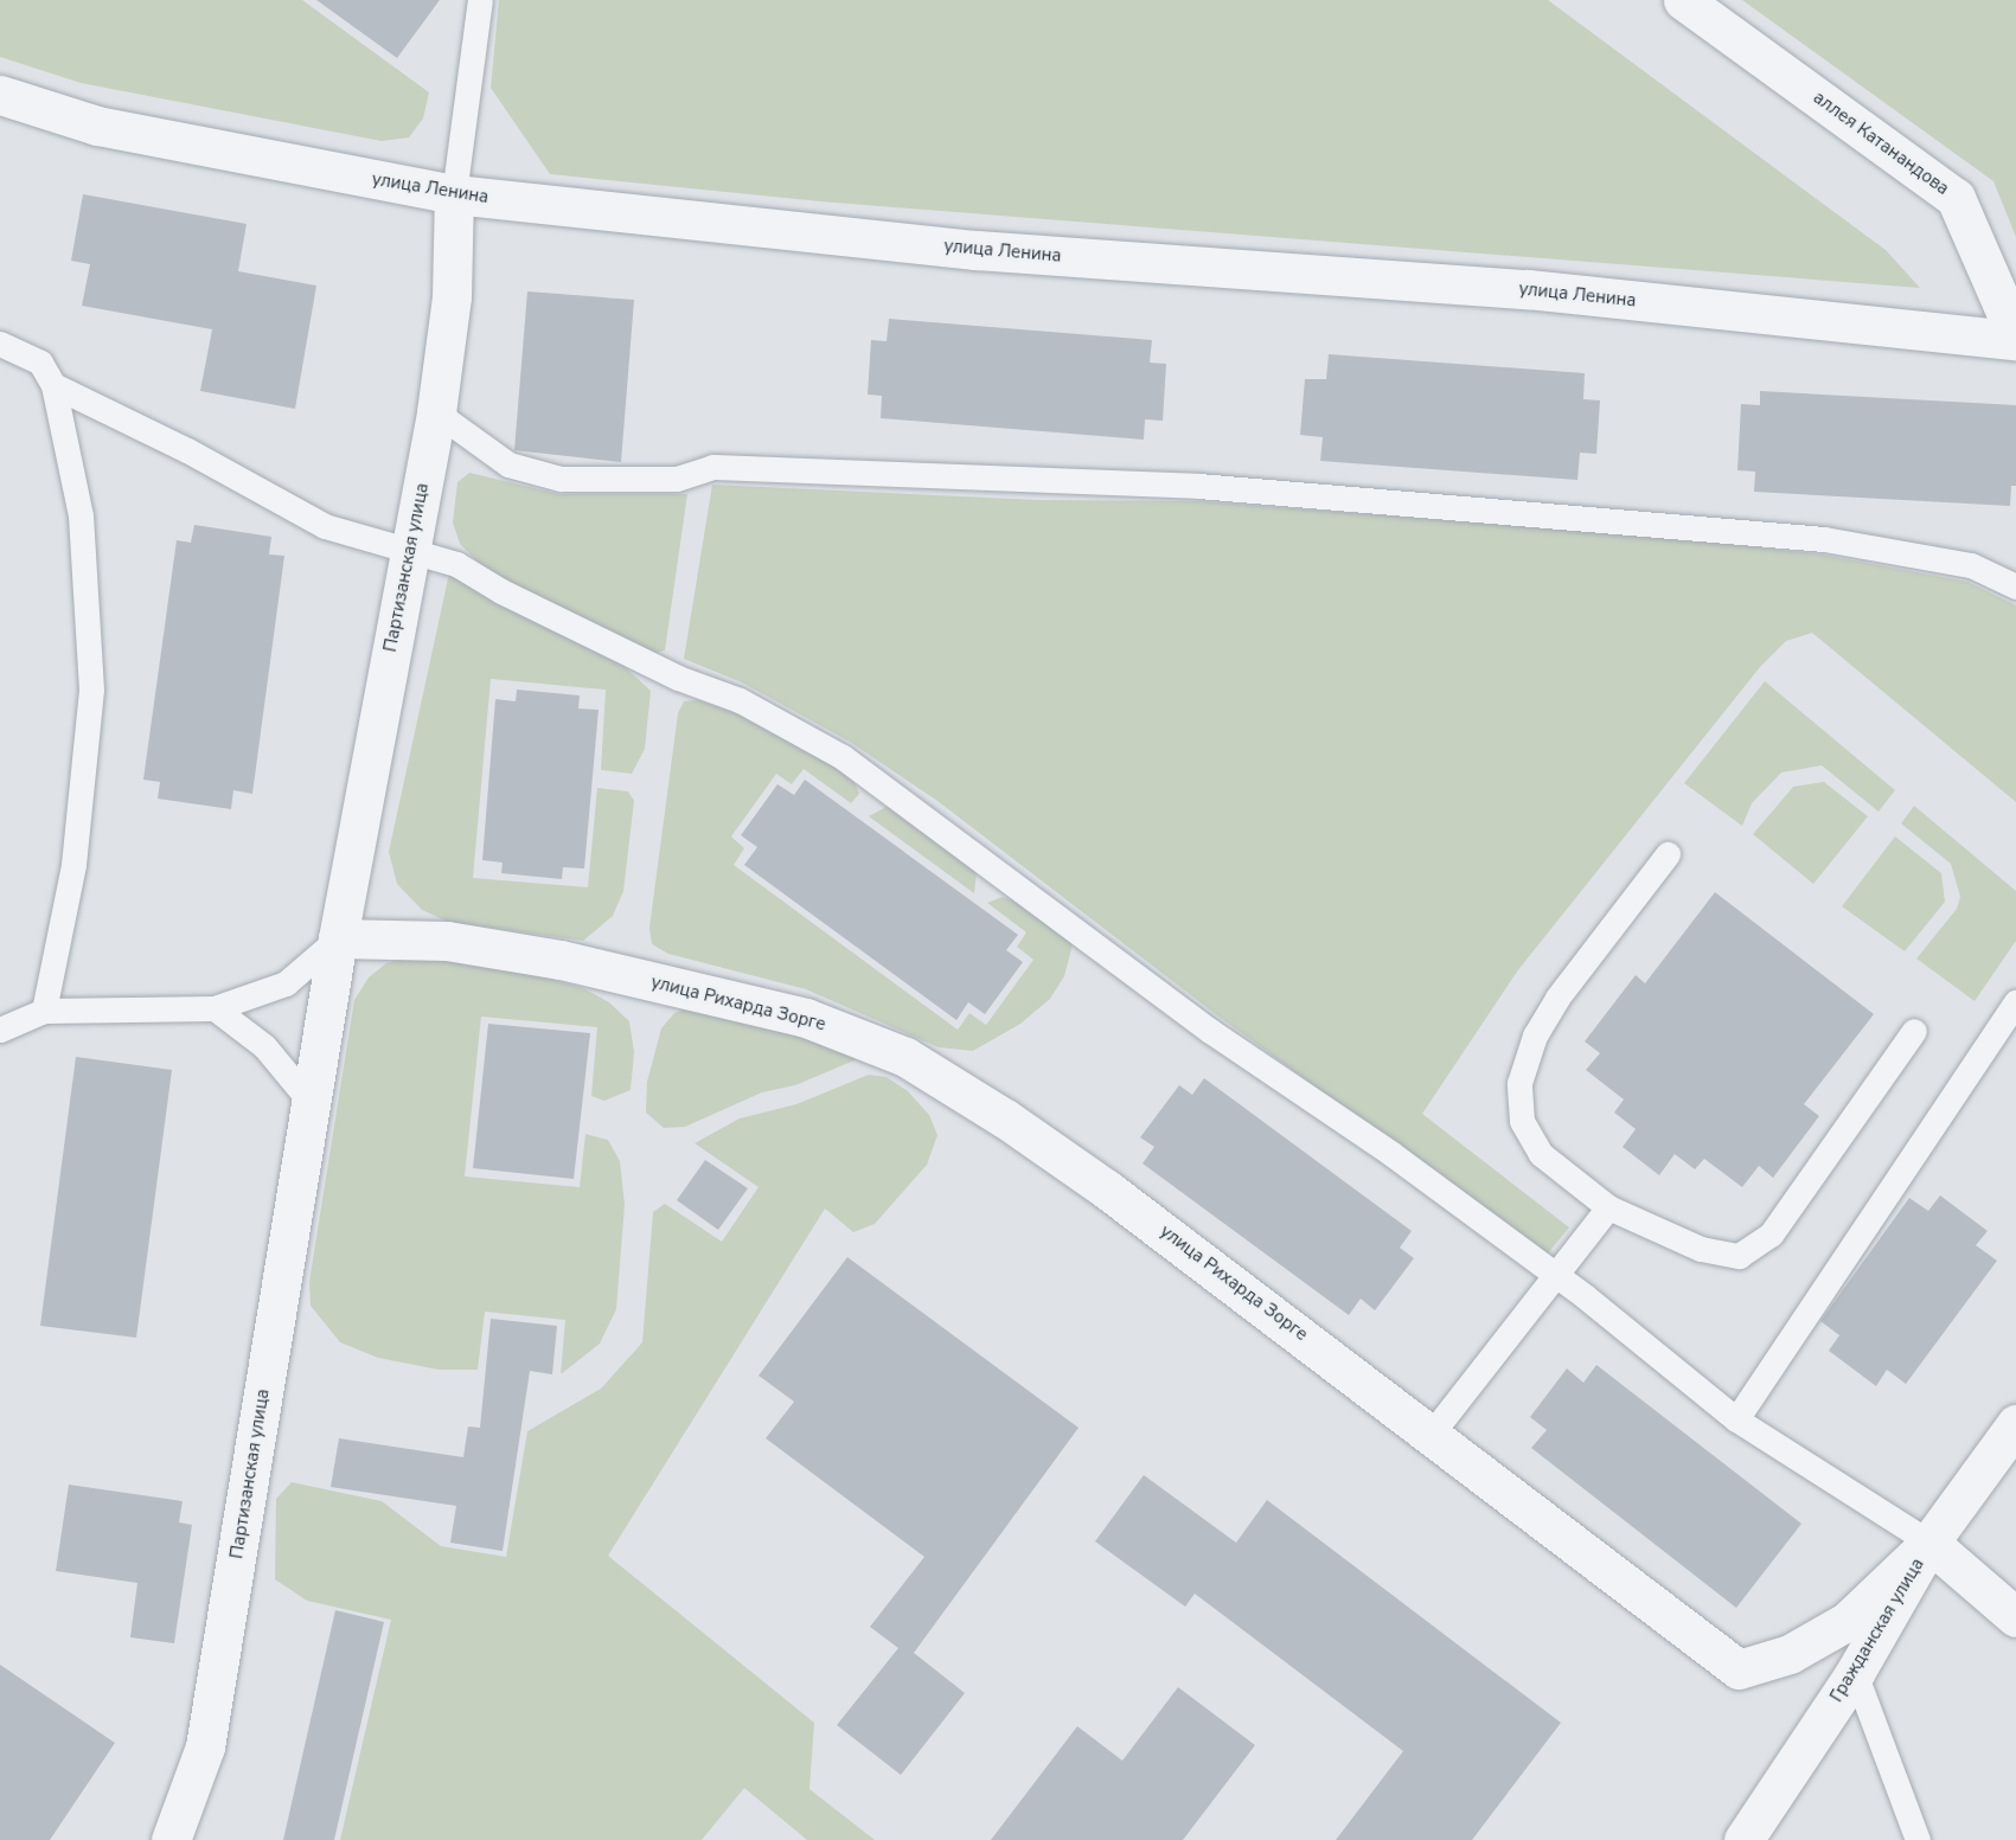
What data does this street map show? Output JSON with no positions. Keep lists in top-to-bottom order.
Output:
{
  "streets": {
    "street": [
      "аллея Катанандова",
      "улица Ленина",
      "Партизанская улица",
      "улица Рихарда Зорге",
      "Гражданская улица"
    ]
  },
  "crossings": [
    ["аллея Катанандова", "улица Ленина"],
    ["улица Ленина", "Партизанская улица"],
    ["Партизанская улица", "улица Рихарда Зорге"],
    ["улица Рихарда Зорге", "Гражданская улица"]
  ]
}
